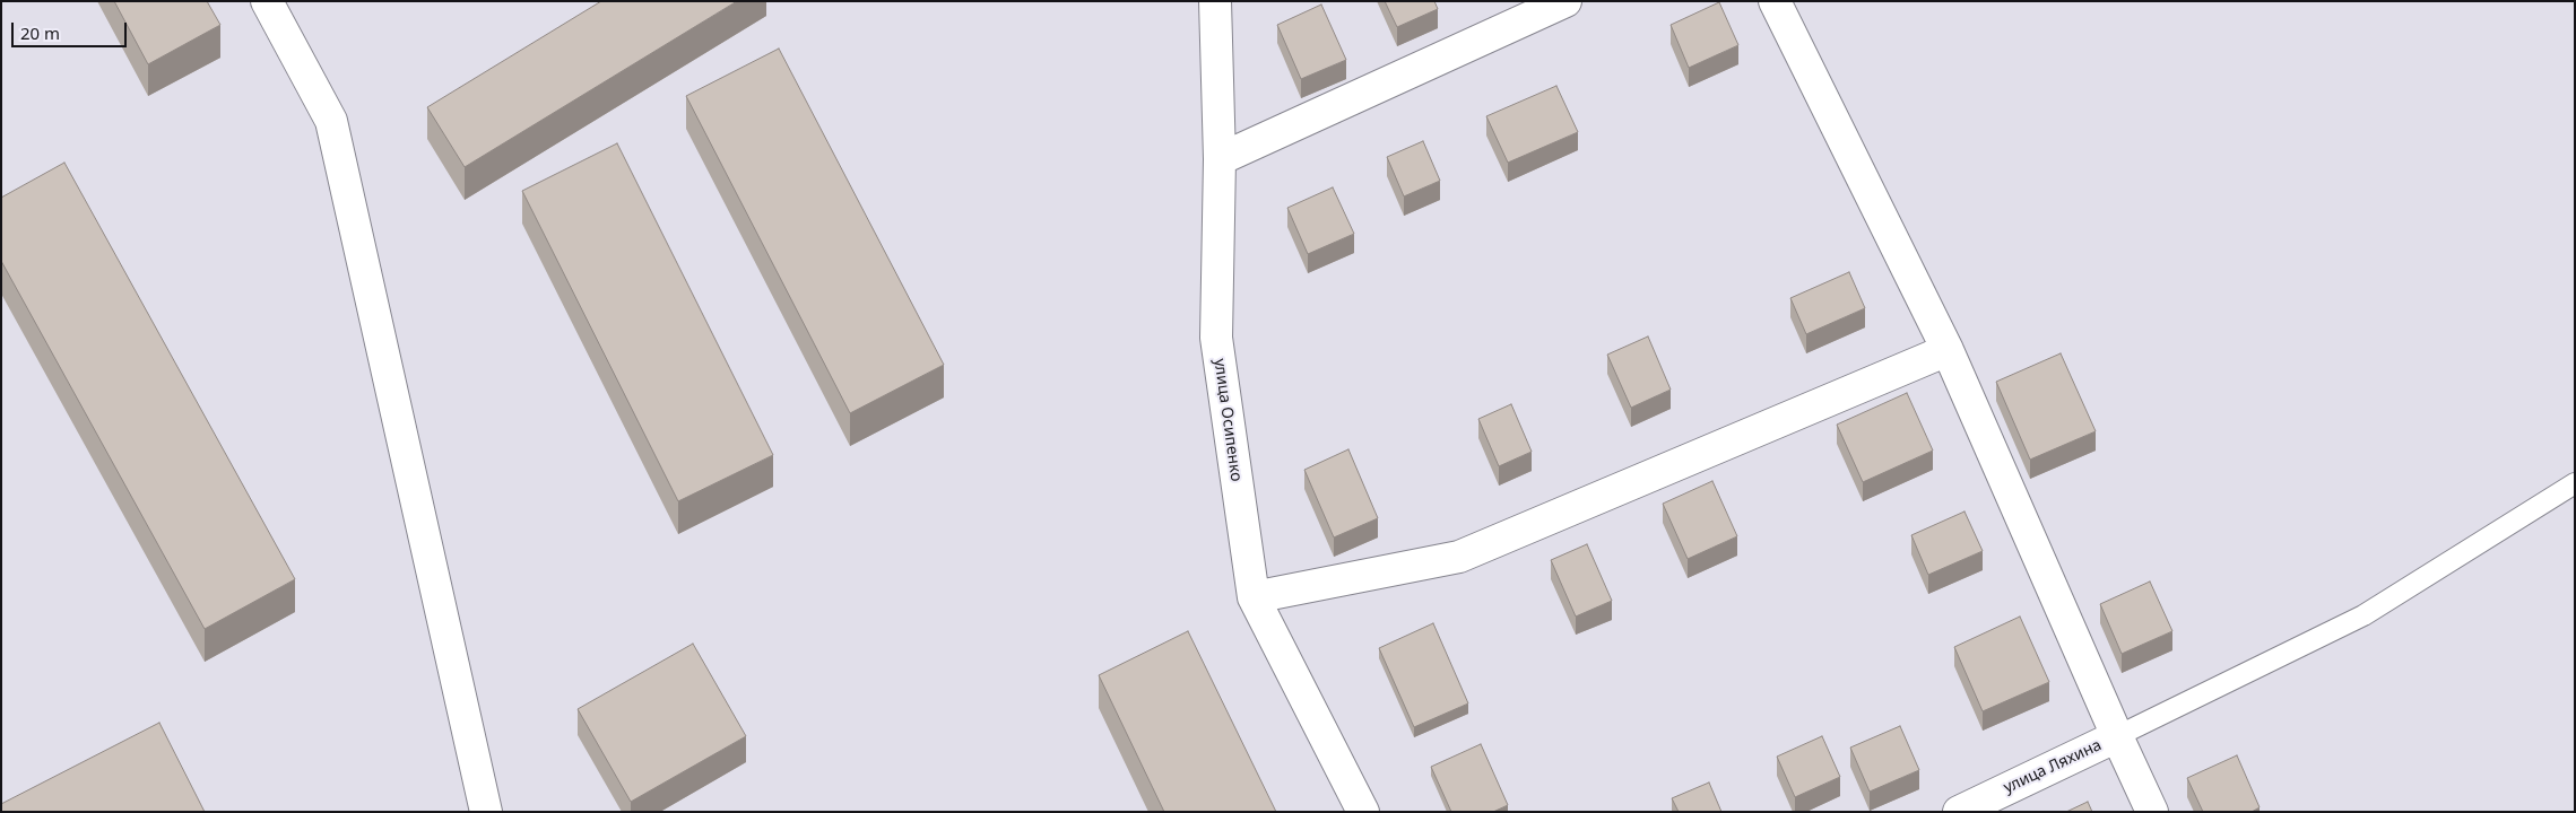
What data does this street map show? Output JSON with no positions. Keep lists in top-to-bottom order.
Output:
{
  "streets": {
    "street": ["улица Осипенко", "улица Ляхина"]
  },
  "scale_bar": "20 m"
}
